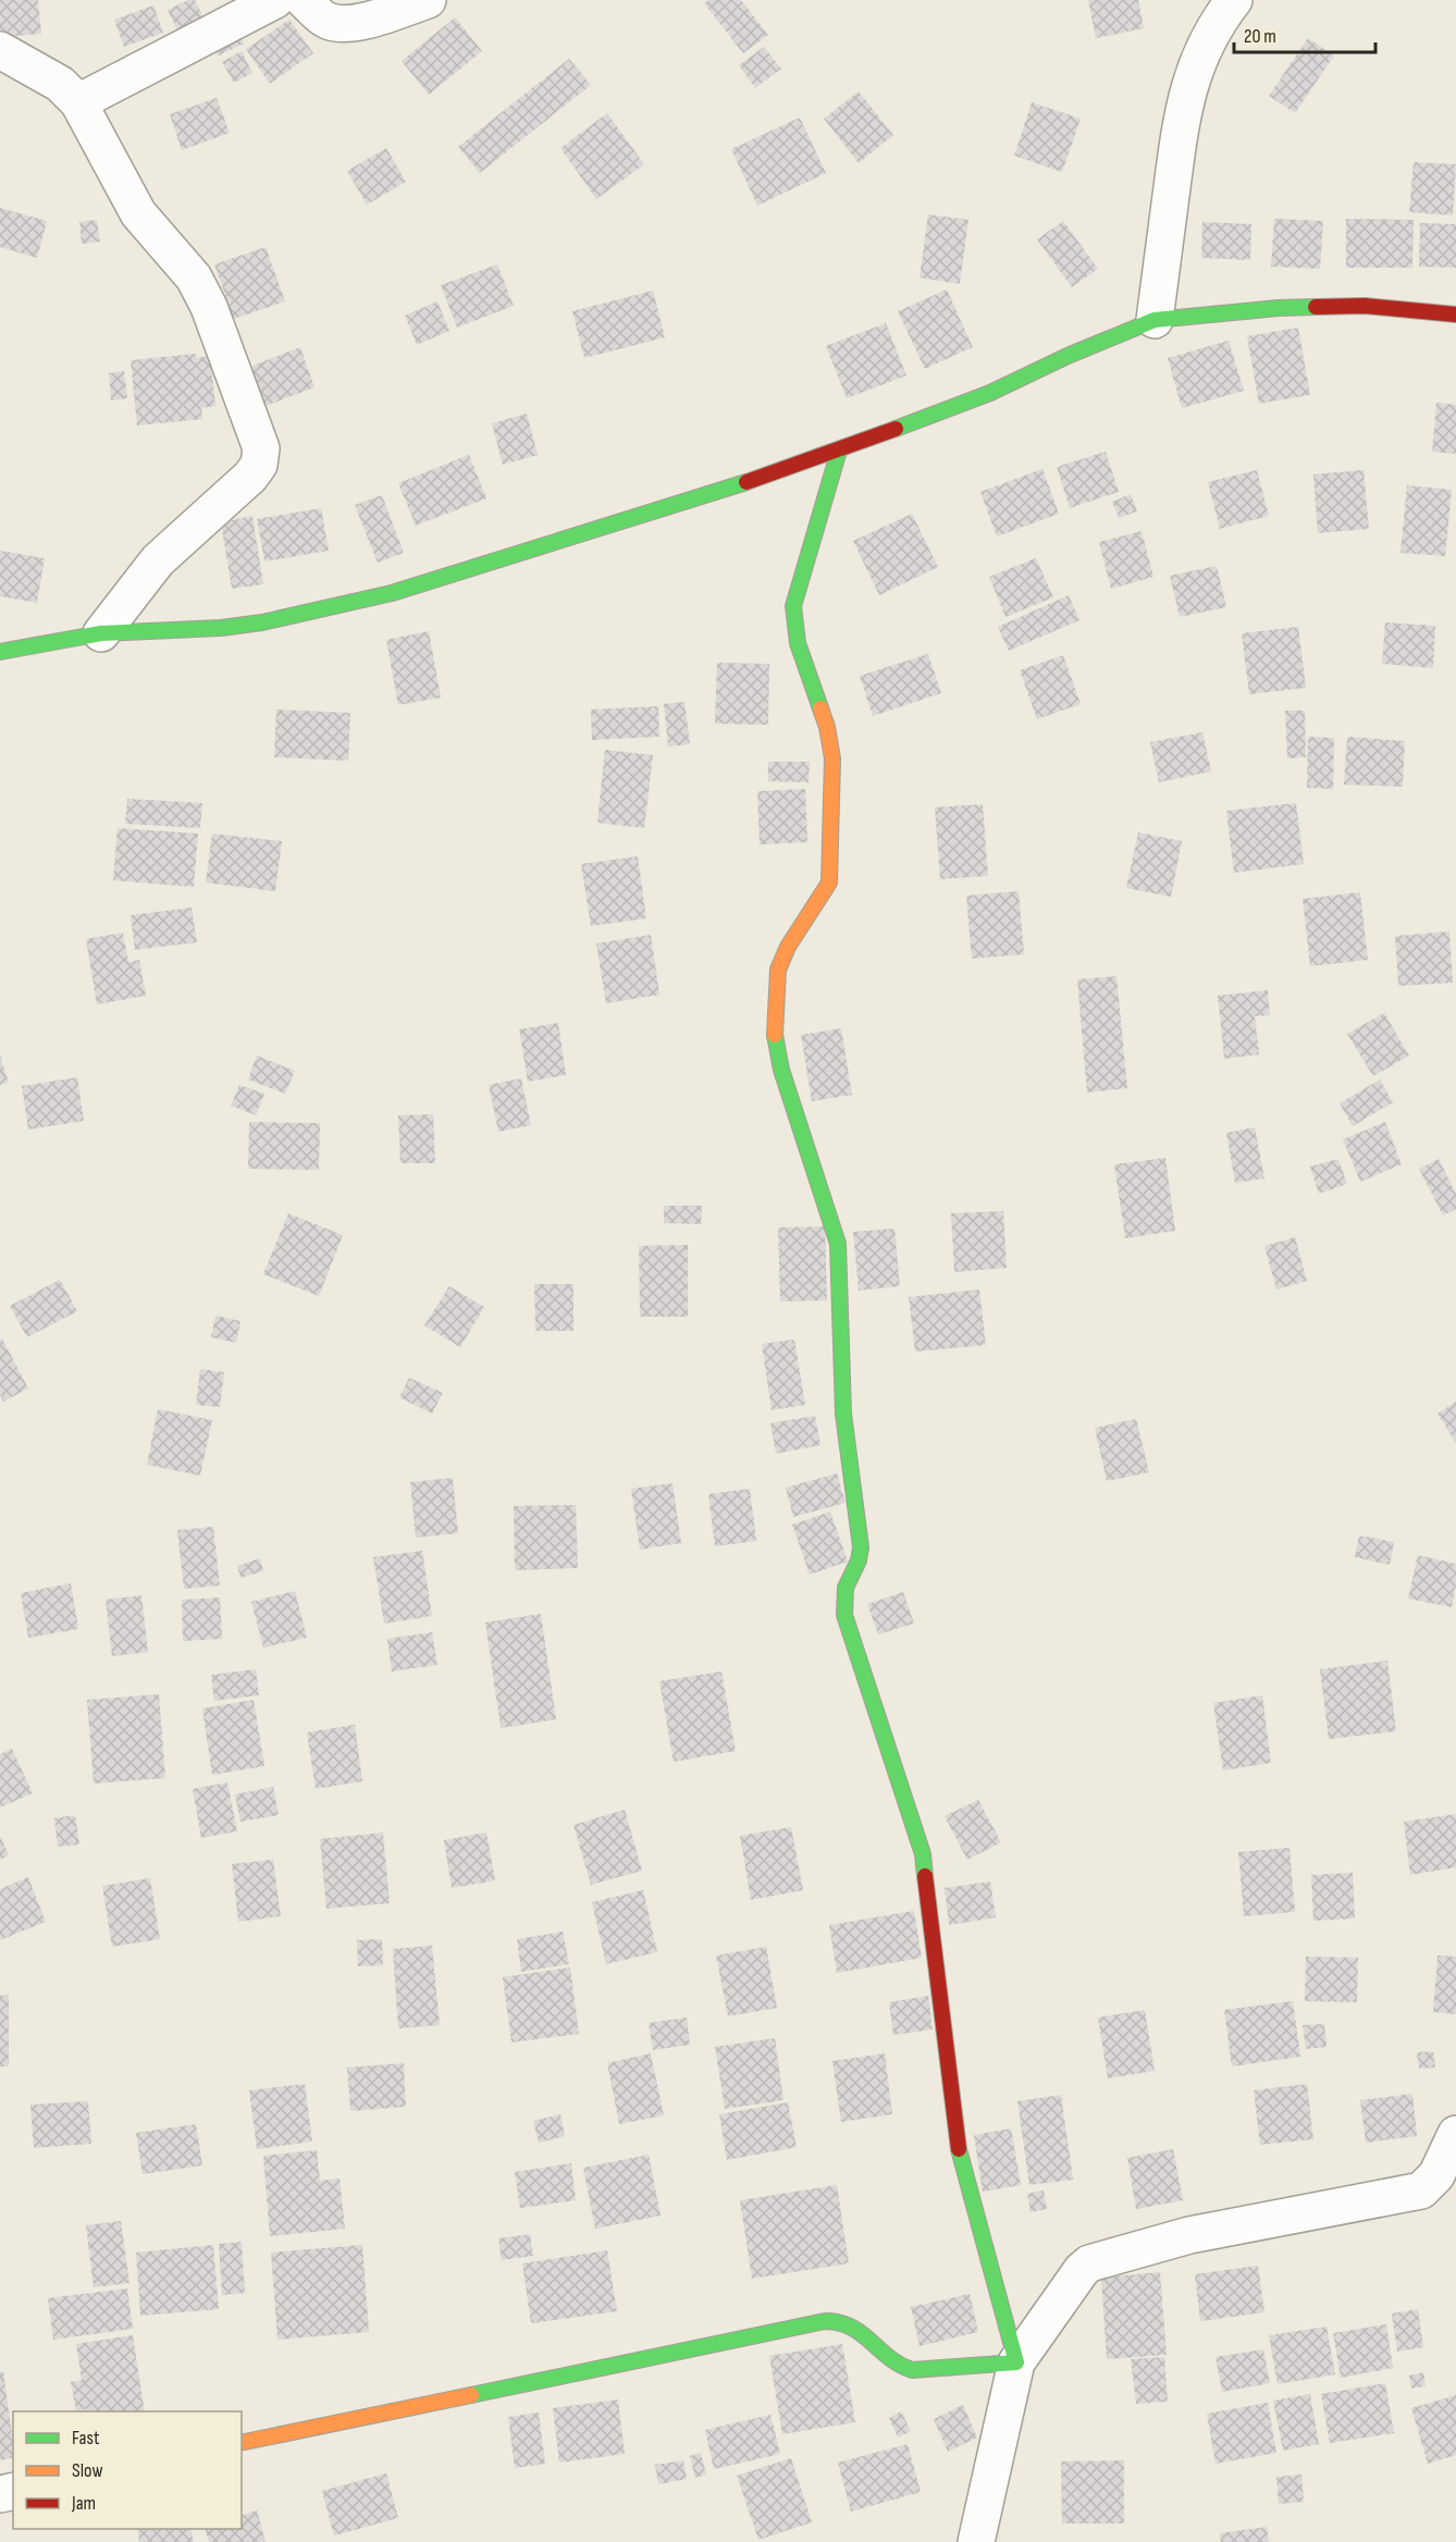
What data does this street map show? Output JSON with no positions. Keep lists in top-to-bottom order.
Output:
{
  "legend": ["Fast", "Slow", "Jam"],
  "scale_bar": "20 m"
}
